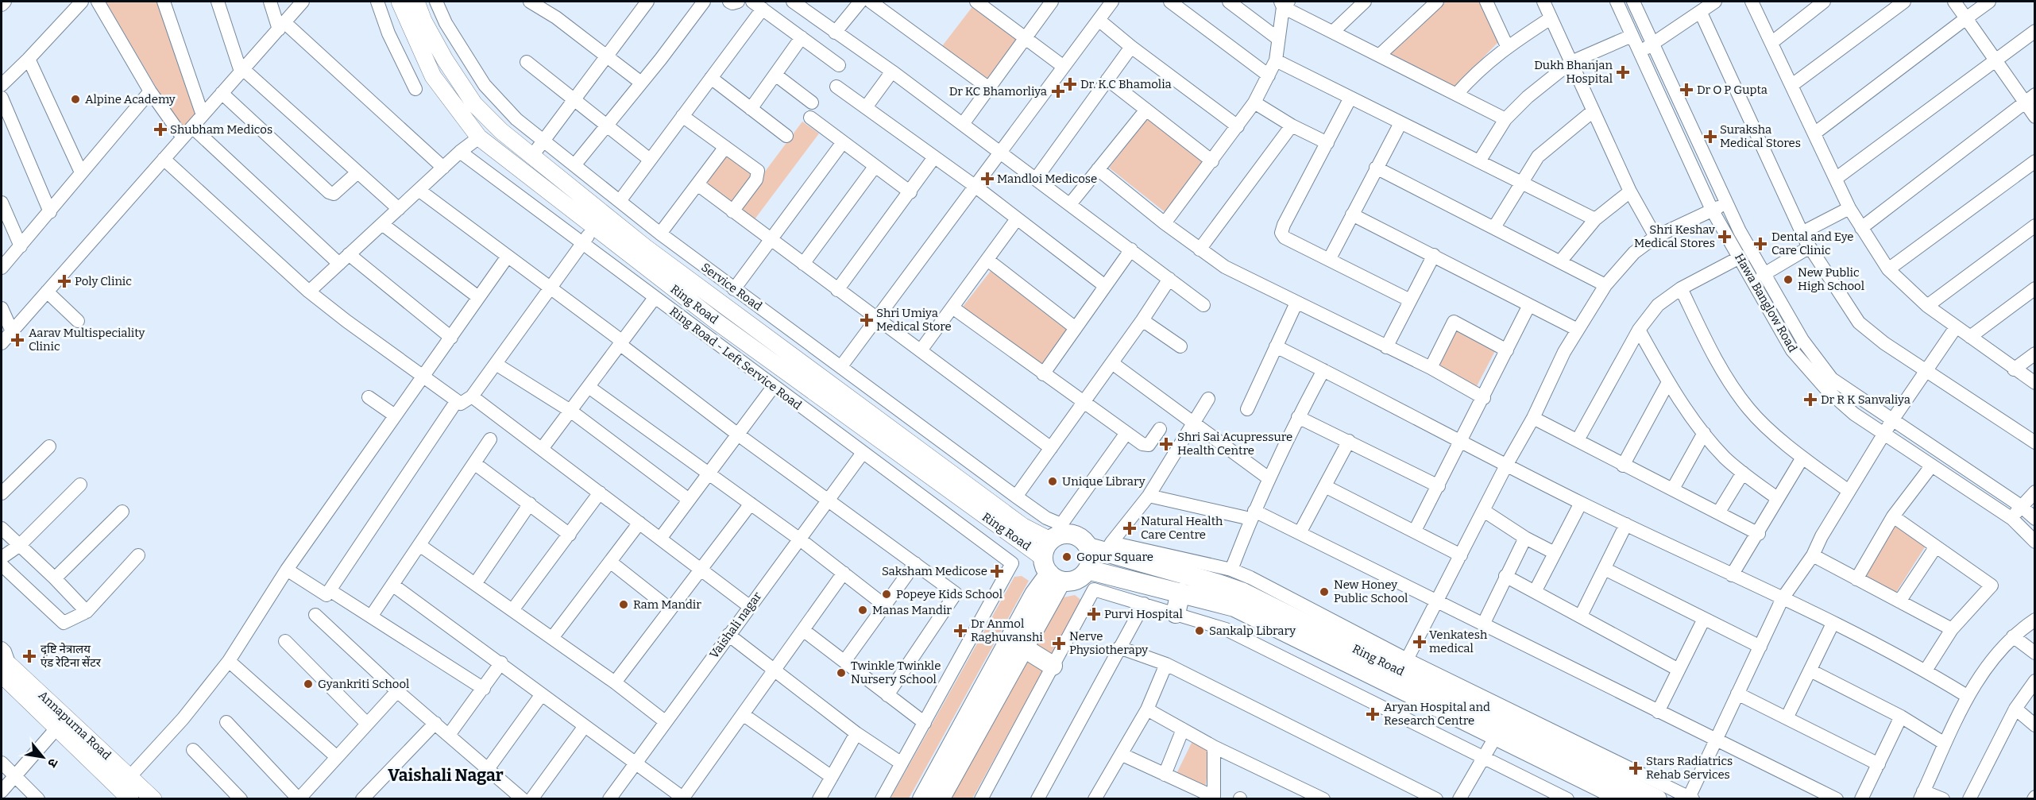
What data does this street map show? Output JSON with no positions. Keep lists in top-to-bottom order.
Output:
{
  "streets": {
    "highway": ["Ring Road"],
    "main road": ["Annapurna Road"],
    "street": [
      "Service Road",
      "Hawa Banglow Road",
      "Ring Road - Left Service Road",
      "Vaishali nagar"
    ]
  },
  "crossings": [
    ["Service Road", "Ring Road"],
    ["Ring Road - Left Service Road", "Vaishali nagar"]
  ],
  "districts": ["Vaishali Nagar"],
  "places": {
    "health": [
      "Dukh Bhanjan Hospital",
      "Dr. K.C Bhamolia",
      "Dr O P Gupta",
      "Dr KC Bhamorliya",
      "Shubham Medicos",
      "Suraksha Medical Stores",
      "Mandloi Medicose",
      "Shri Keshav Medical Stores",
      "Dental and Eye Care Clinic",
      "Poly Clinic",
      "Shri Umiya Medical Store",
      "Aarav Multispeciality Clinic",
      "Dr R K Sanvaliya",
      "Shri Sai Acupressure Health Centre",
      "Natural Health Care Centre",
      "Saksham Medicose",
      "Purvi Hospital",
      "Dr Anmol Raghuvanshi",
      "Venkatesh medical",
      "Nerve Physiotherapy",
      "दृष्टि नेत्रालय एंड रेटिना सेंटर",
      "Aryan Hospital and Research Centre",
      "Stars Radiatrics Rehab Services"
    ],
    "other": [
      "Alpine Academy",
      "New Public High School",
      "Unique Library",
      "Gopur Square",
      "New Honey Public School",
      "Popeye Kids School",
      "Ram Mandir",
      "Manas Mandir",
      "Sankalp Library",
      "Twinkle Twinkle Nursery School",
      "Gyankriti School"
    ]
  },
  "north": "bottom right"
}
